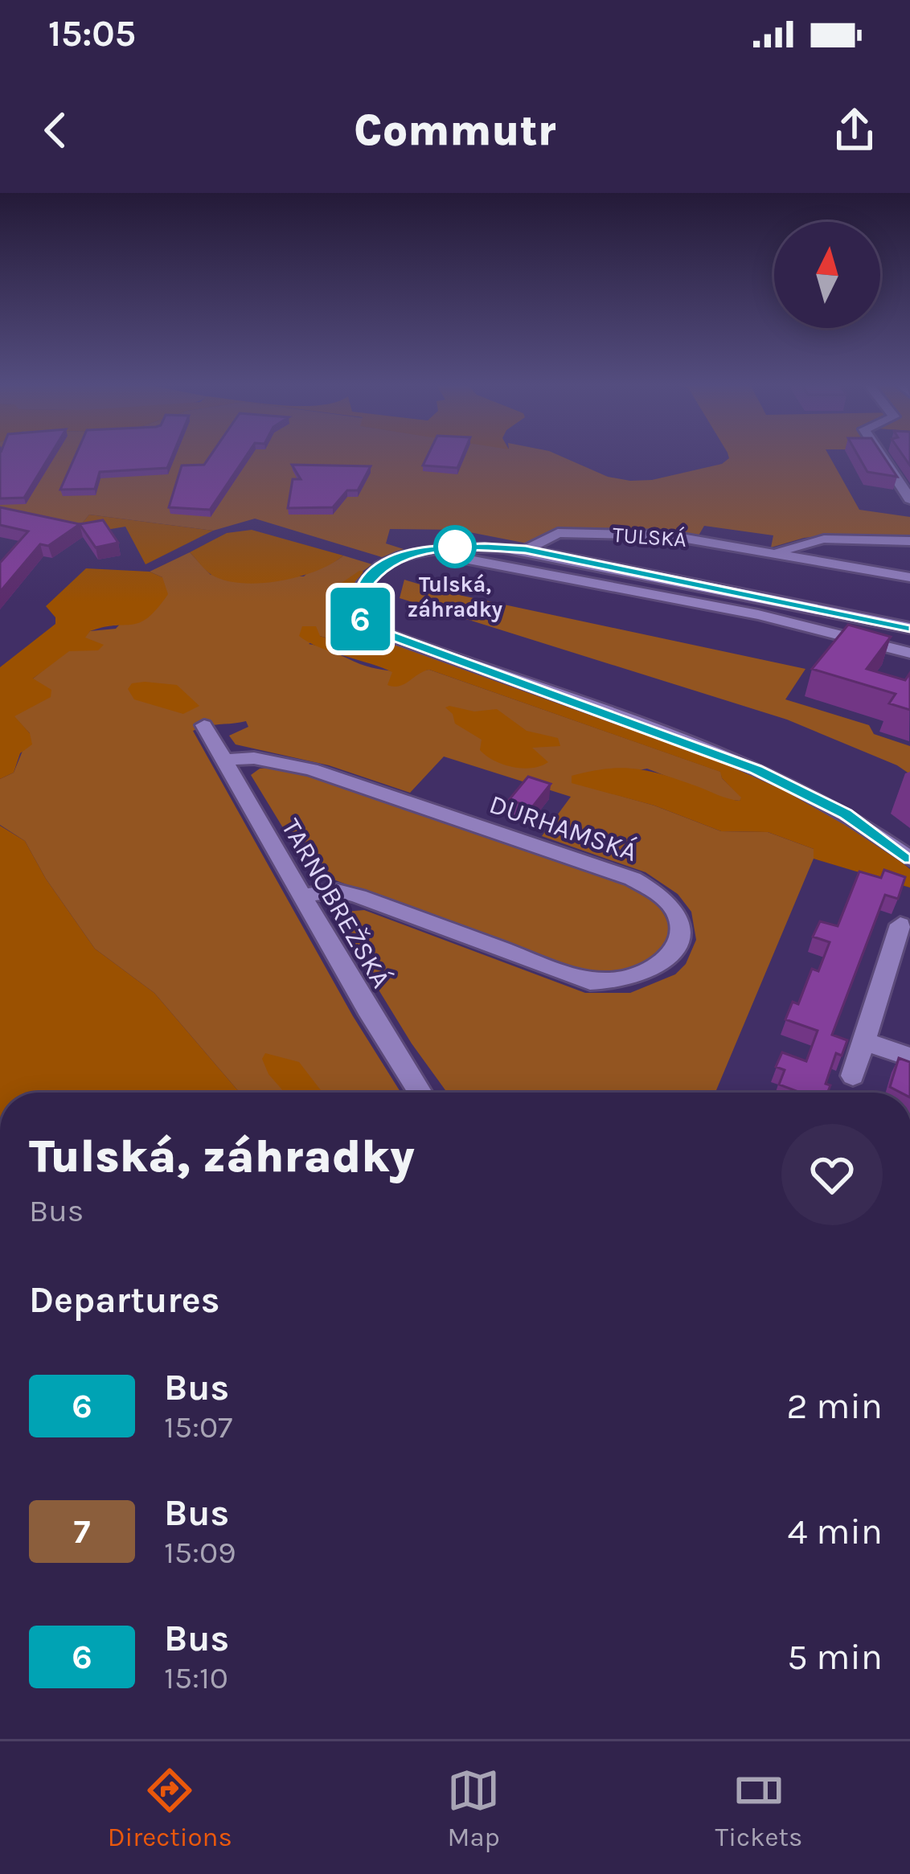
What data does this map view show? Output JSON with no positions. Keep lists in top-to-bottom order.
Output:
{
  "streets": {
    "street": ["TULSKÁ", "DURHAMSKÁ", "TARNOBREŽSKÁ"]
  },
  "crossings": [
    ["DURHAMSKÁ", "TARNOBREŽSKÁ"]
  ],
  "places": ["Tulská, záhradky"],
  "lines": ["bus line 6"],
  "north": "top",
  "page": {
    "status": "15:05",
    "header": "Commutr",
    "on_map": "6",
    "heading": [
      ["Tulská, záhradky", "Bus"],
      "Departures"
    ],
    "list": [
      {
        "mark": "6",
        "name": "Bus",
        "note": "15:07",
        "value": "2 min"
      },
      {
        "mark": "7",
        "name": "Bus",
        "note": "15:09",
        "value": "4 min"
      },
      {
        "mark": "6",
        "name": "Bus",
        "note": "15:10",
        "value": "5 min"
      }
    ],
    "tabs": ["Directions", "Map", "Tickets"]
  }
}
